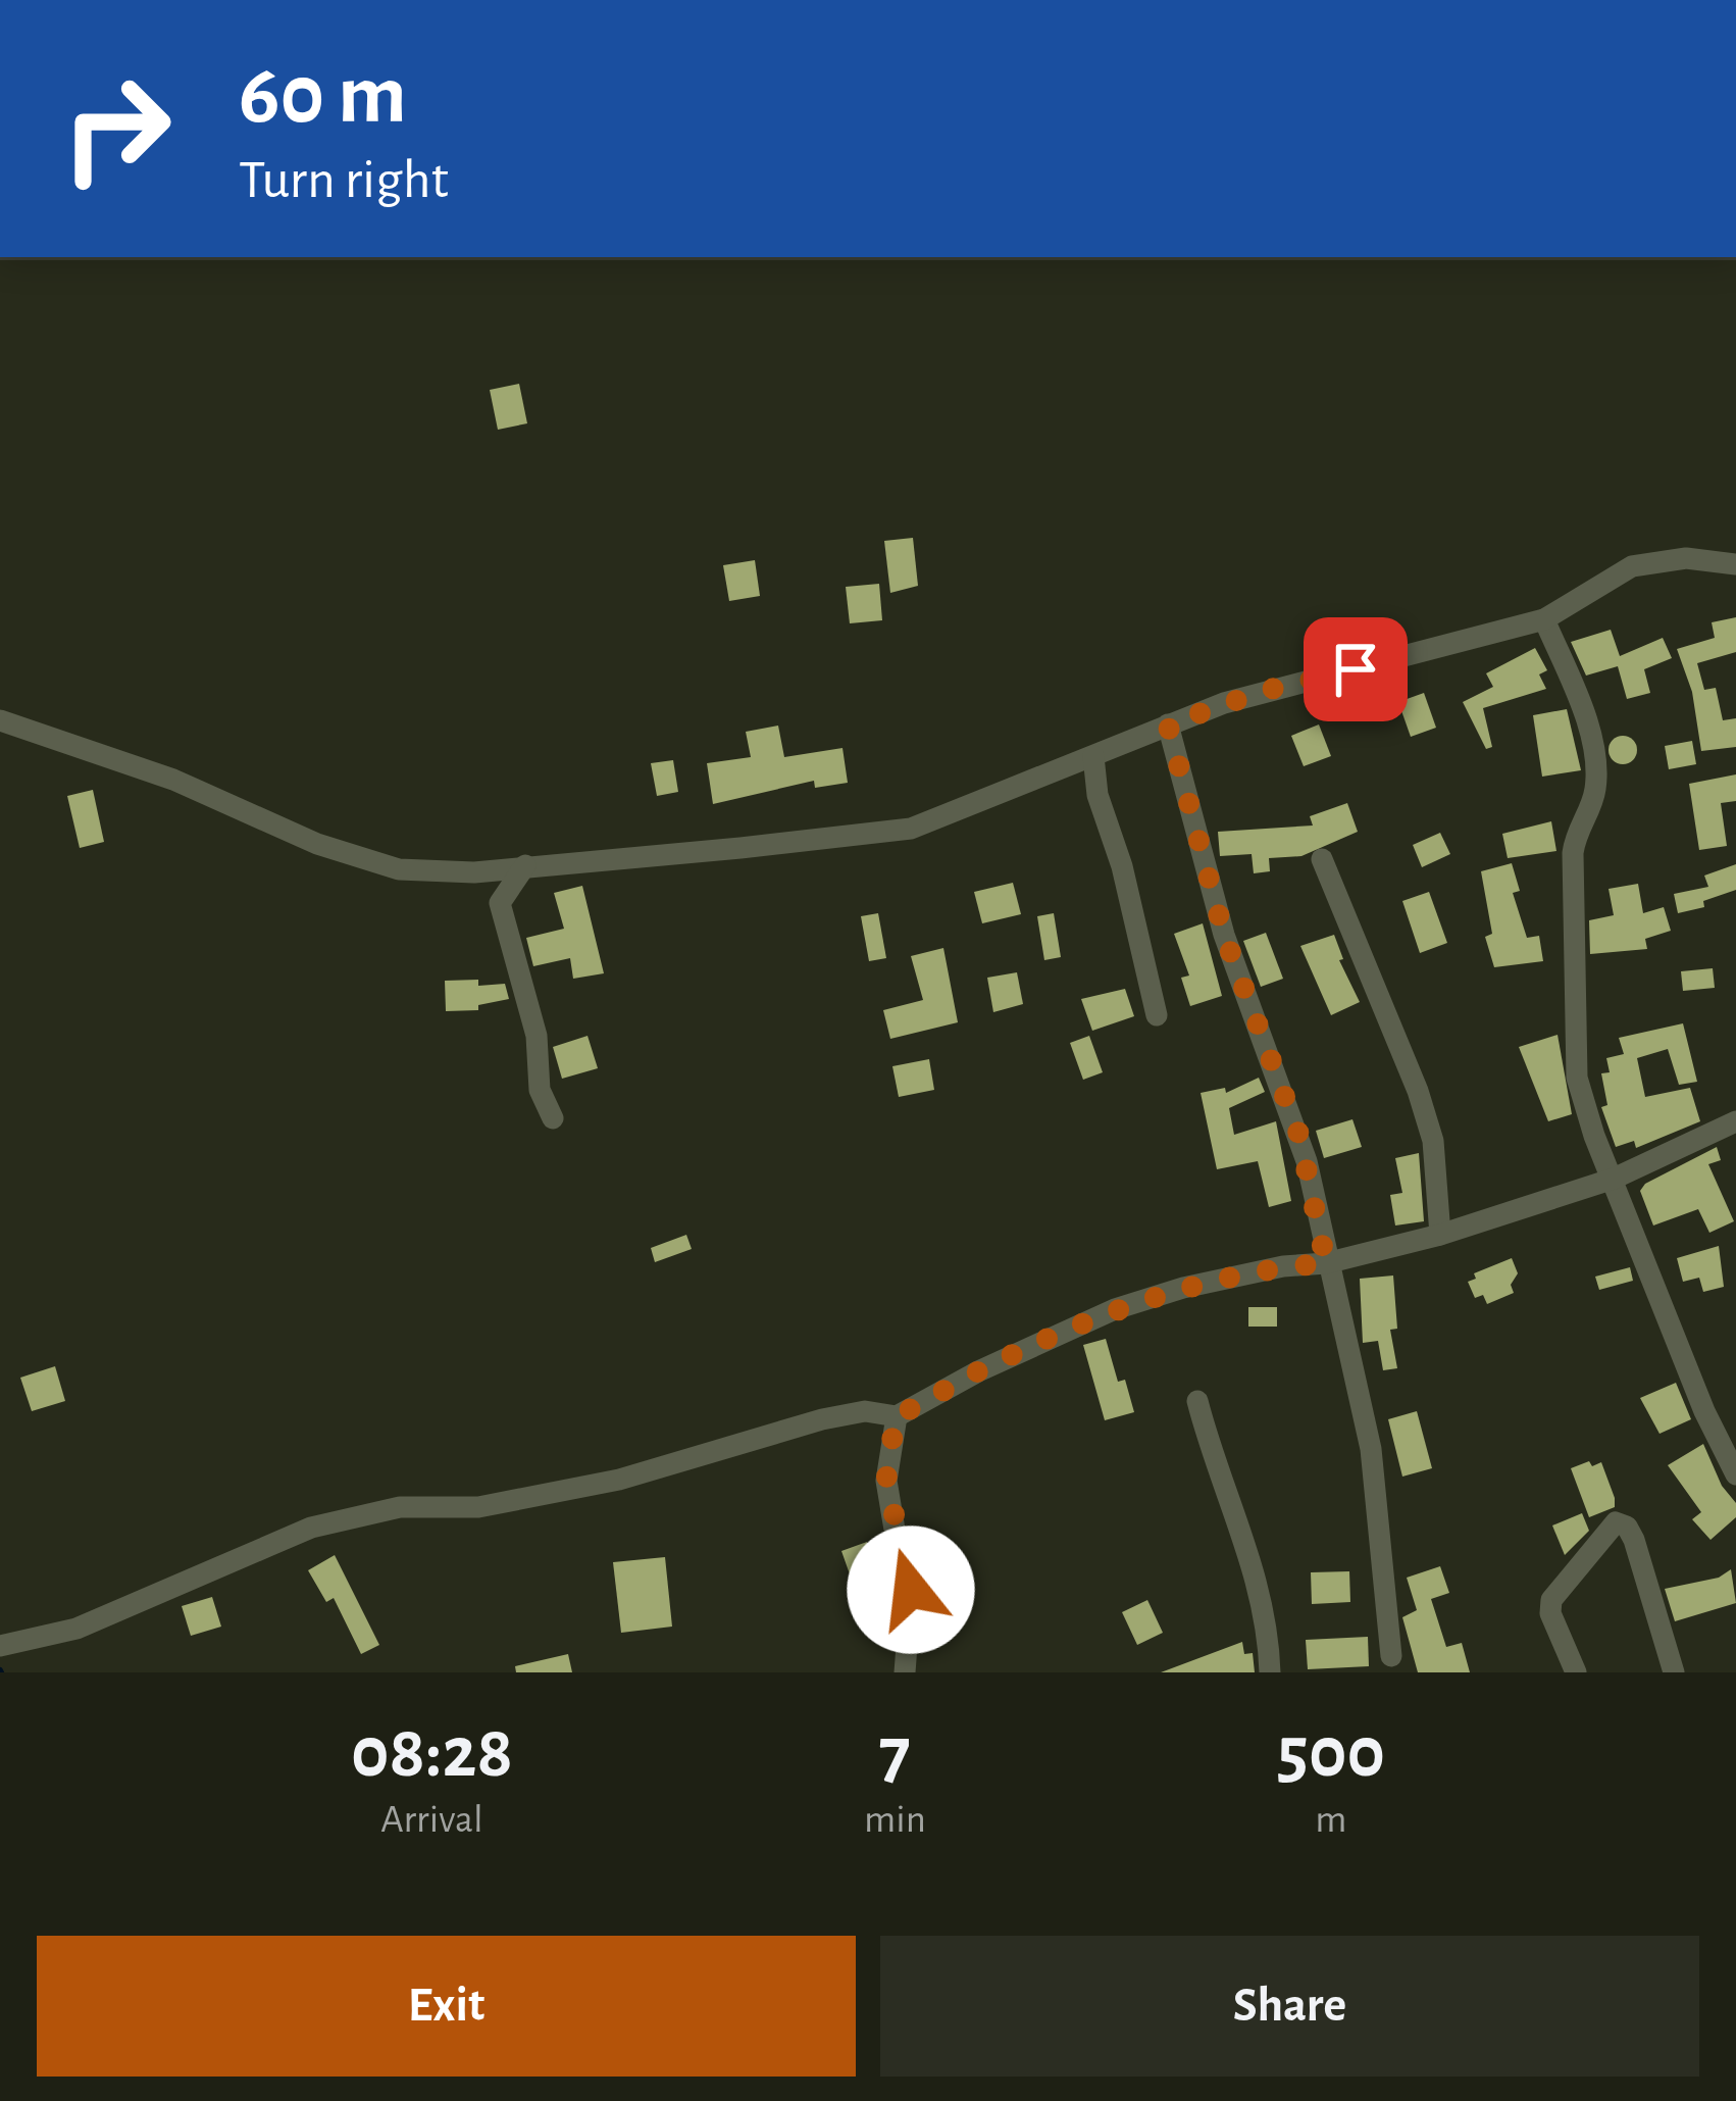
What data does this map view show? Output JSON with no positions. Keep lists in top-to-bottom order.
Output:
{
  "page": {
    "turn": ["60 m", "Turn right"],
    "eta": [
      "08:28",
      "Arrival",
      "7",
      "min",
      "500",
      "m"
    ],
    "buttons": ["Exit", "Share"]
  }
}
